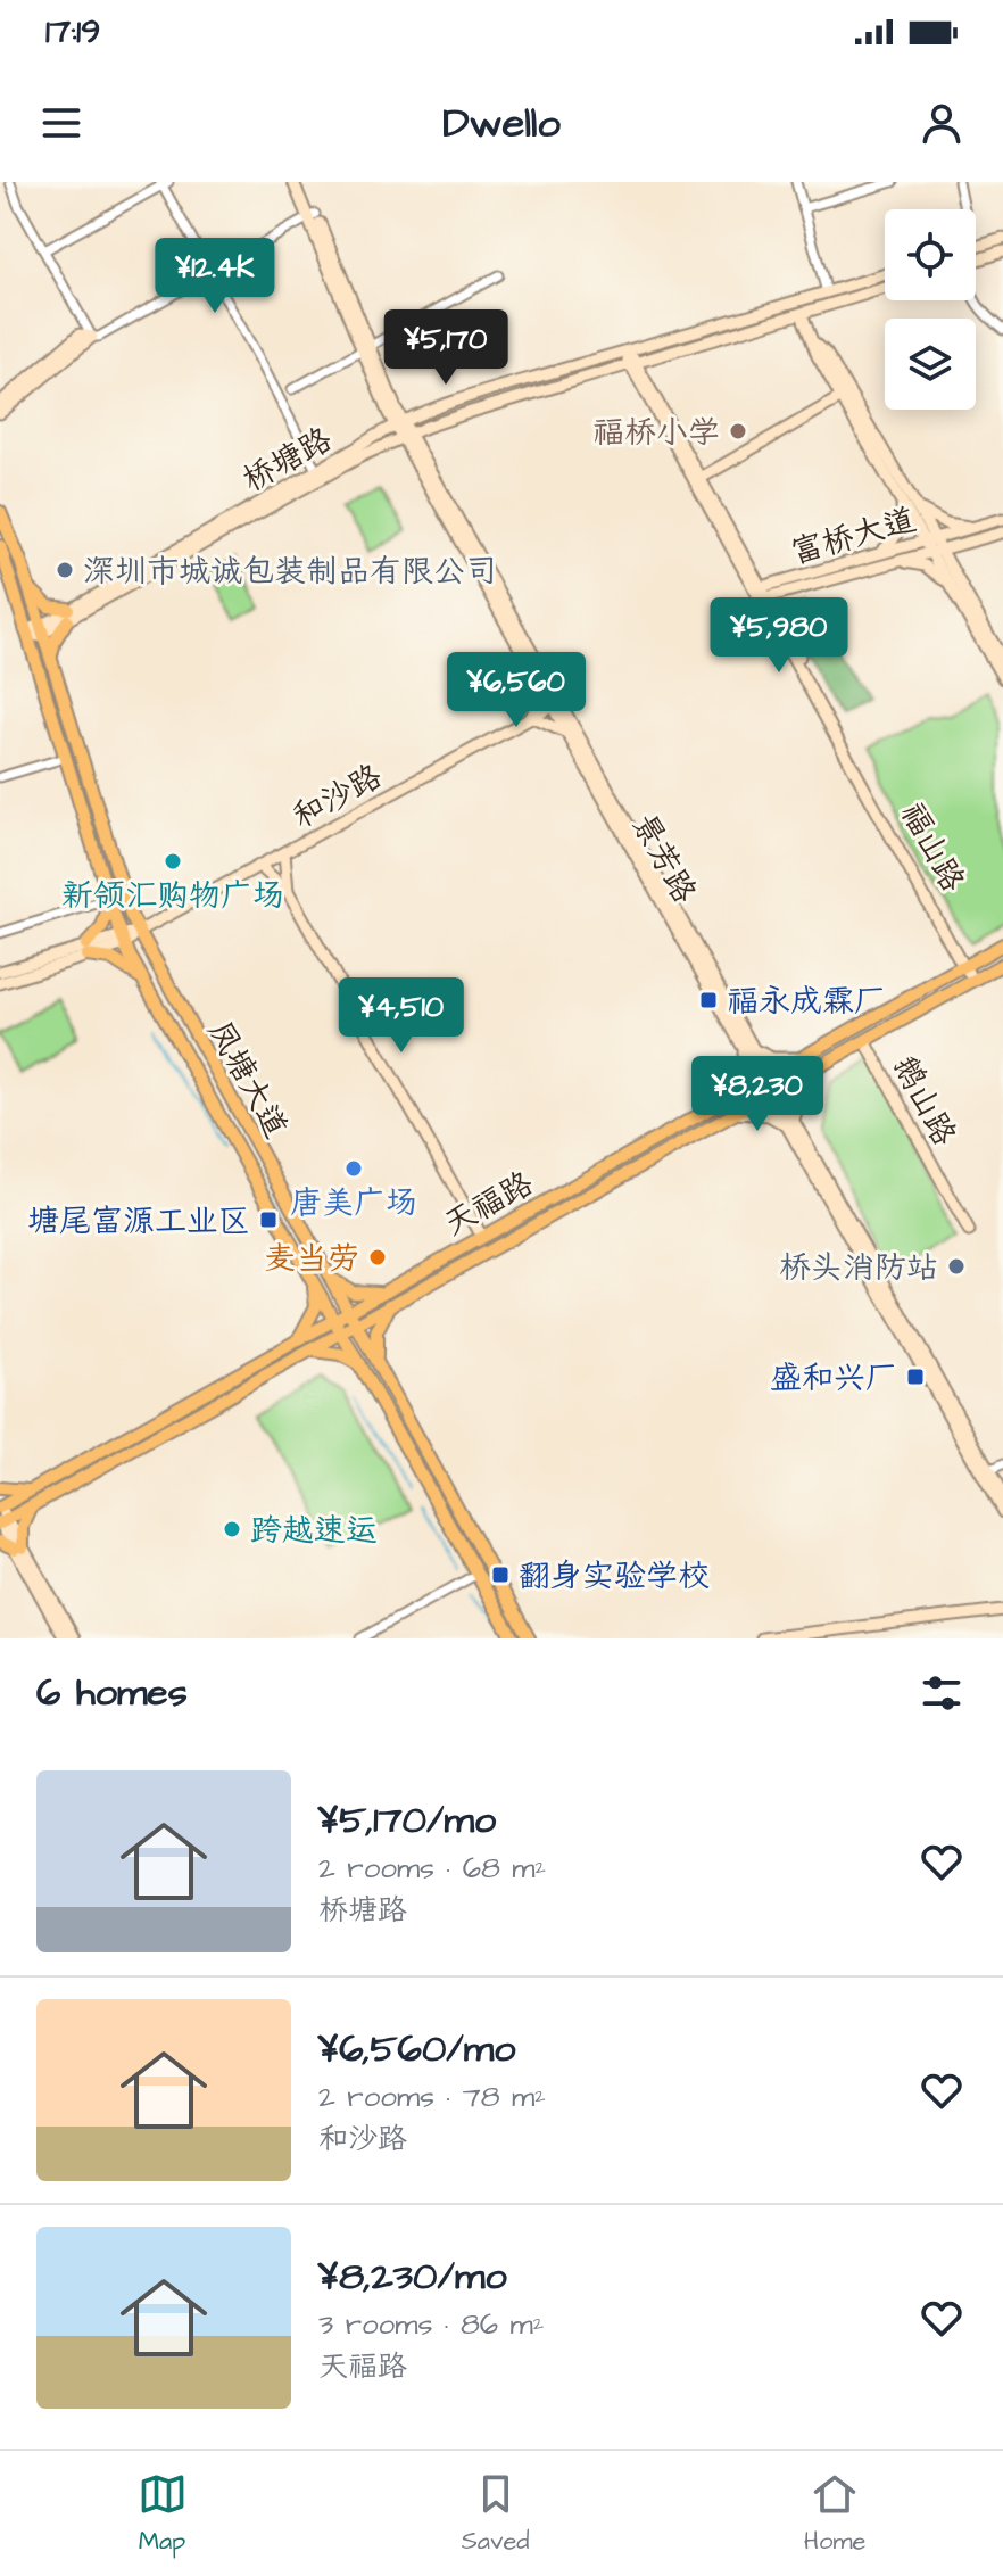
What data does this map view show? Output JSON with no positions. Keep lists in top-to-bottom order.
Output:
{
  "streets": {
    "main road": ["凤塘大道", "天福路"],
    "street": [
      "桥塘路",
      "富桥大道",
      "和沙路",
      "福山路",
      "景芳路",
      "鹅山路"
    ]
  },
  "crossings": [
    ["桥塘路", "福山路"],
    ["桥塘路", "景芳路"],
    ["桥塘路", "凤塘大道"],
    ["富桥大道", "福山路"],
    ["和沙路", "景芳路"],
    ["和沙路", "凤塘大道"],
    ["福山路", "天福路"],
    ["景芳路", "天福路"],
    ["凤塘大道", "天福路"],
    ["鹅山路", "天福路"]
  ],
  "places": {
    "other": [
      "福桥小学",
      "深圳市城诚包装制品有限公司",
      "新领汇购物广场",
      "唐美广场",
      "麦当劳",
      "桥头消防站",
      "跨越速运"
    ],
    "transit": [
      "福永成霖厂",
      "塘尾富源工业区",
      "盛和兴厂",
      "翻身实验学校"
    ]
  },
  "page": {
    "status": "17:19",
    "header": "Dwello",
    "price": [
      "¥12.4K",
      "¥5,170",
      "¥5,980",
      "¥6,560",
      "¥4,510",
      "¥8,230"
    ],
    "heading": "6 homes",
    "list": [
      {
        "name": "¥5,170/mo",
        "note": "2 rooms · 68 m² · 桥塘路"
      },
      {
        "name": "¥6,560/mo",
        "note": "2 rooms · 78 m² · 和沙路"
      },
      {
        "name": "¥8,230/mo",
        "note": "3 rooms · 86 m² · 天福路"
      }
    ],
    "tabs": ["Map", "Saved", "Home"]
  }
}
